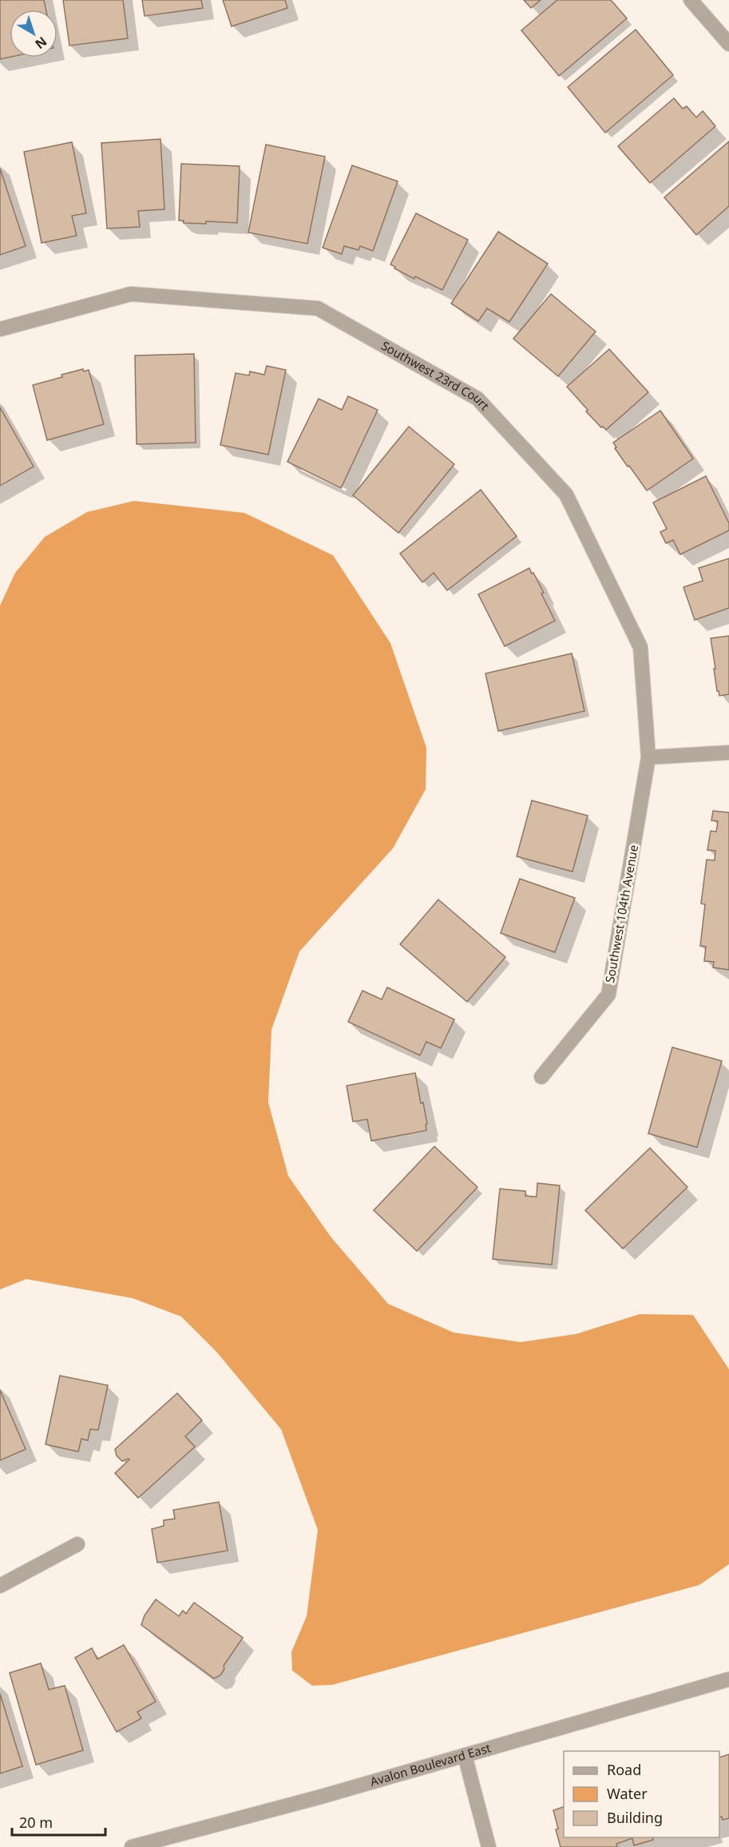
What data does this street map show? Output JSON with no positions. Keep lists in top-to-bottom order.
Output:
{
  "streets": {
    "street": ["Southwest 23rd Court", "Southwest 104th Avenue", "Avalon Boulevard East"]
  },
  "crossings": [
    ["Southwest 23rd Court", "Southwest 104th Avenue"]
  ],
  "legend": ["Road", "Water", "Building"],
  "scale_bar": "20 m",
  "north": "bottom right"
}
